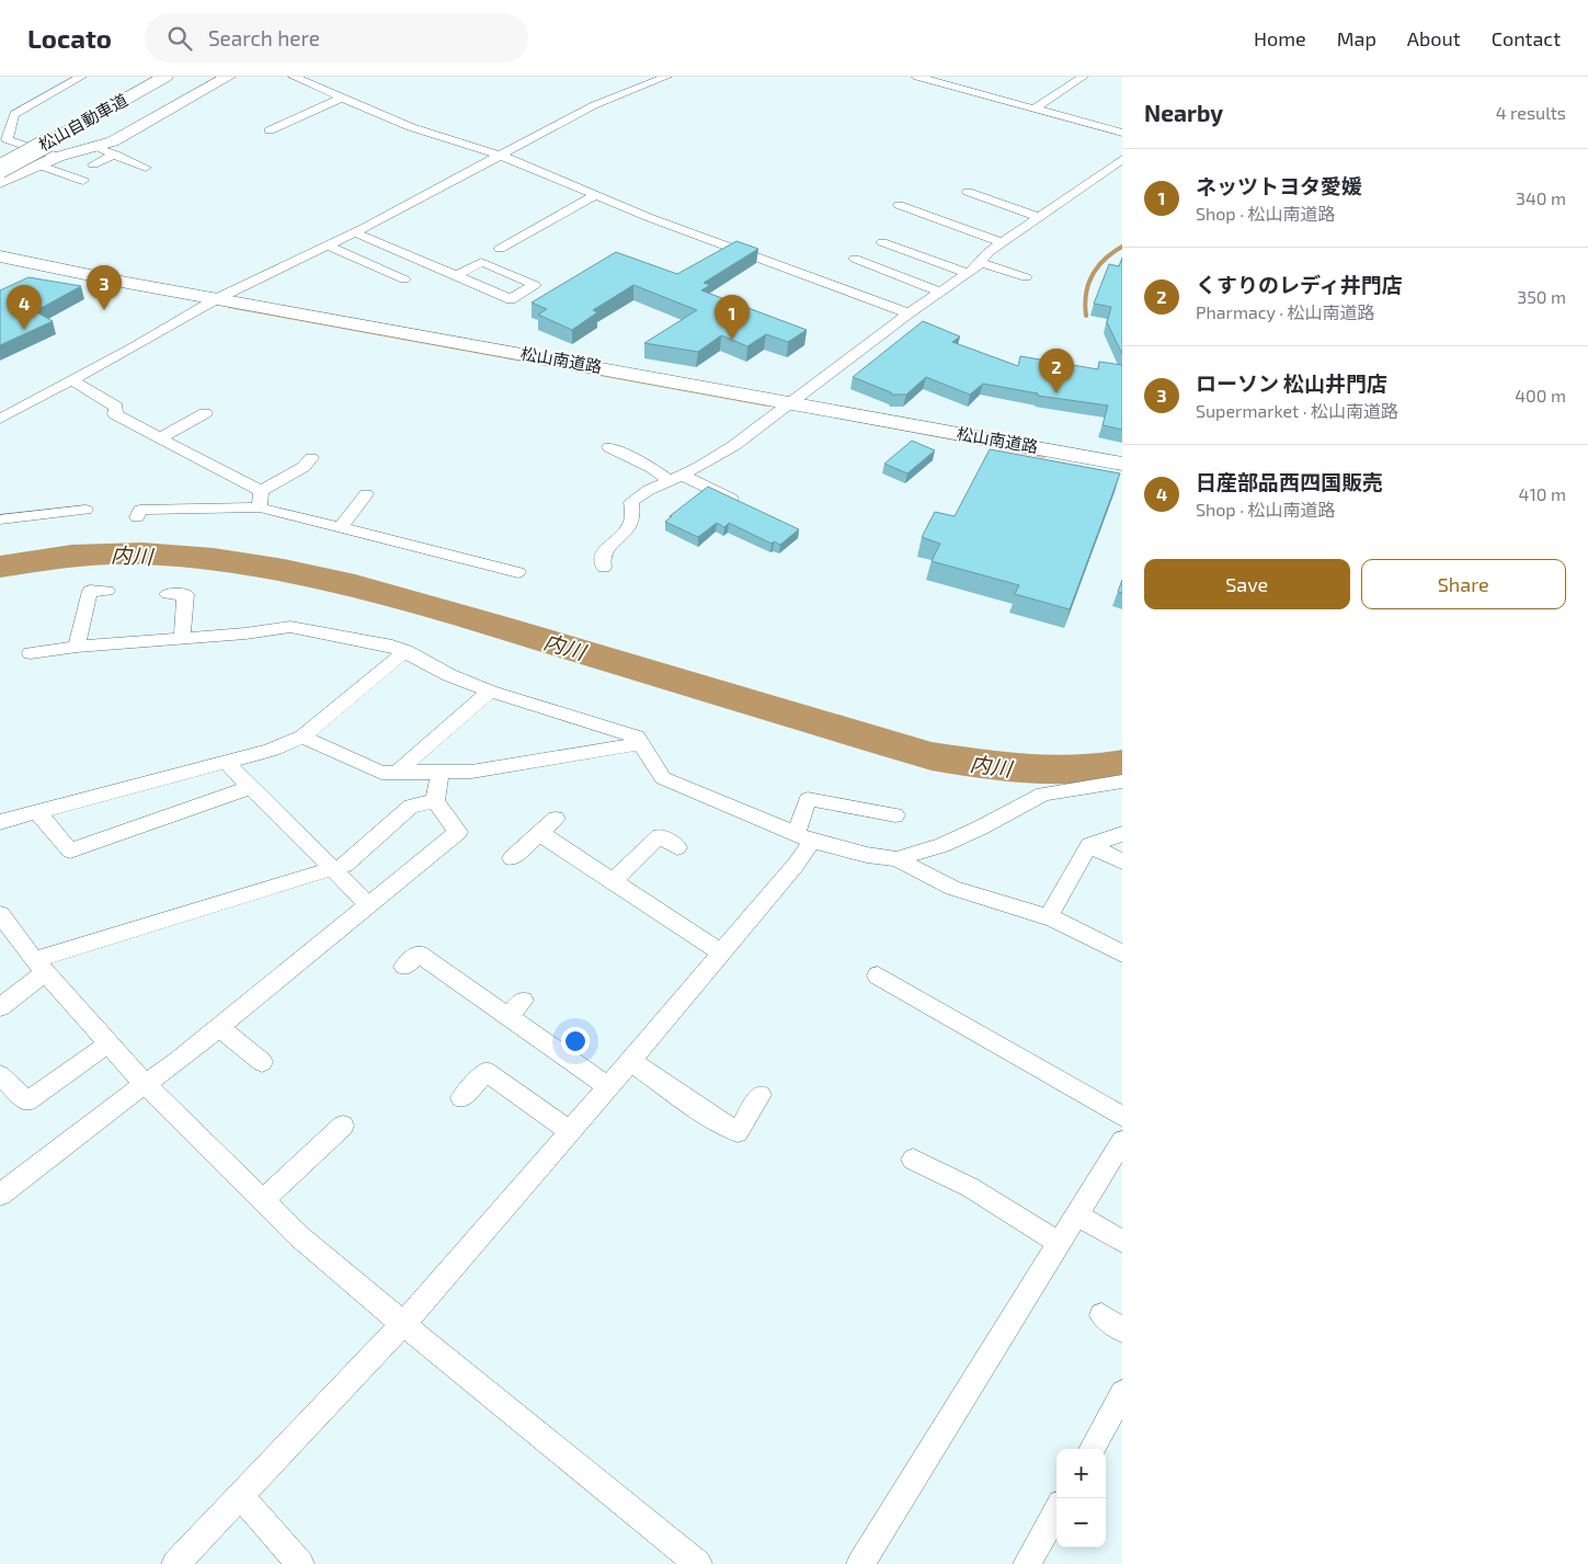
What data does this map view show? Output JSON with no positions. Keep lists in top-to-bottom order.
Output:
{
  "streets": {
    "highway": ["松山自動車道", "松山南道路"]
  },
  "water": ["内川"],
  "page": {
    "header": "Locato",
    "search": "Search here",
    "nav": [
      "Home",
      "Map",
      "About",
      "Contact"
    ],
    "heading": ["Nearby", "4 results"],
    "list": [
      {
        "mark": "1",
        "name": "ネッツトヨタ愛媛",
        "note": "Shop · 松山南道路",
        "value": "340 m"
      },
      {
        "mark": "2",
        "name": "くすりのレディ井門店",
        "note": "Pharmacy · 松山南道路",
        "value": "350 m"
      },
      {
        "mark": "3",
        "name": "ローソン 松山井門店",
        "note": "Supermarket · 松山南道路",
        "value": "400 m"
      },
      {
        "mark": "4",
        "name": "日産部品西四国販売",
        "note": "Shop · 松山南道路",
        "value": "410 m"
      }
    ],
    "pins": [
      "3",
      "4",
      "1",
      "2"
    ],
    "buttons": ["Save", "Share"],
    "map_buttons": ["+", "−"]
  }
}
